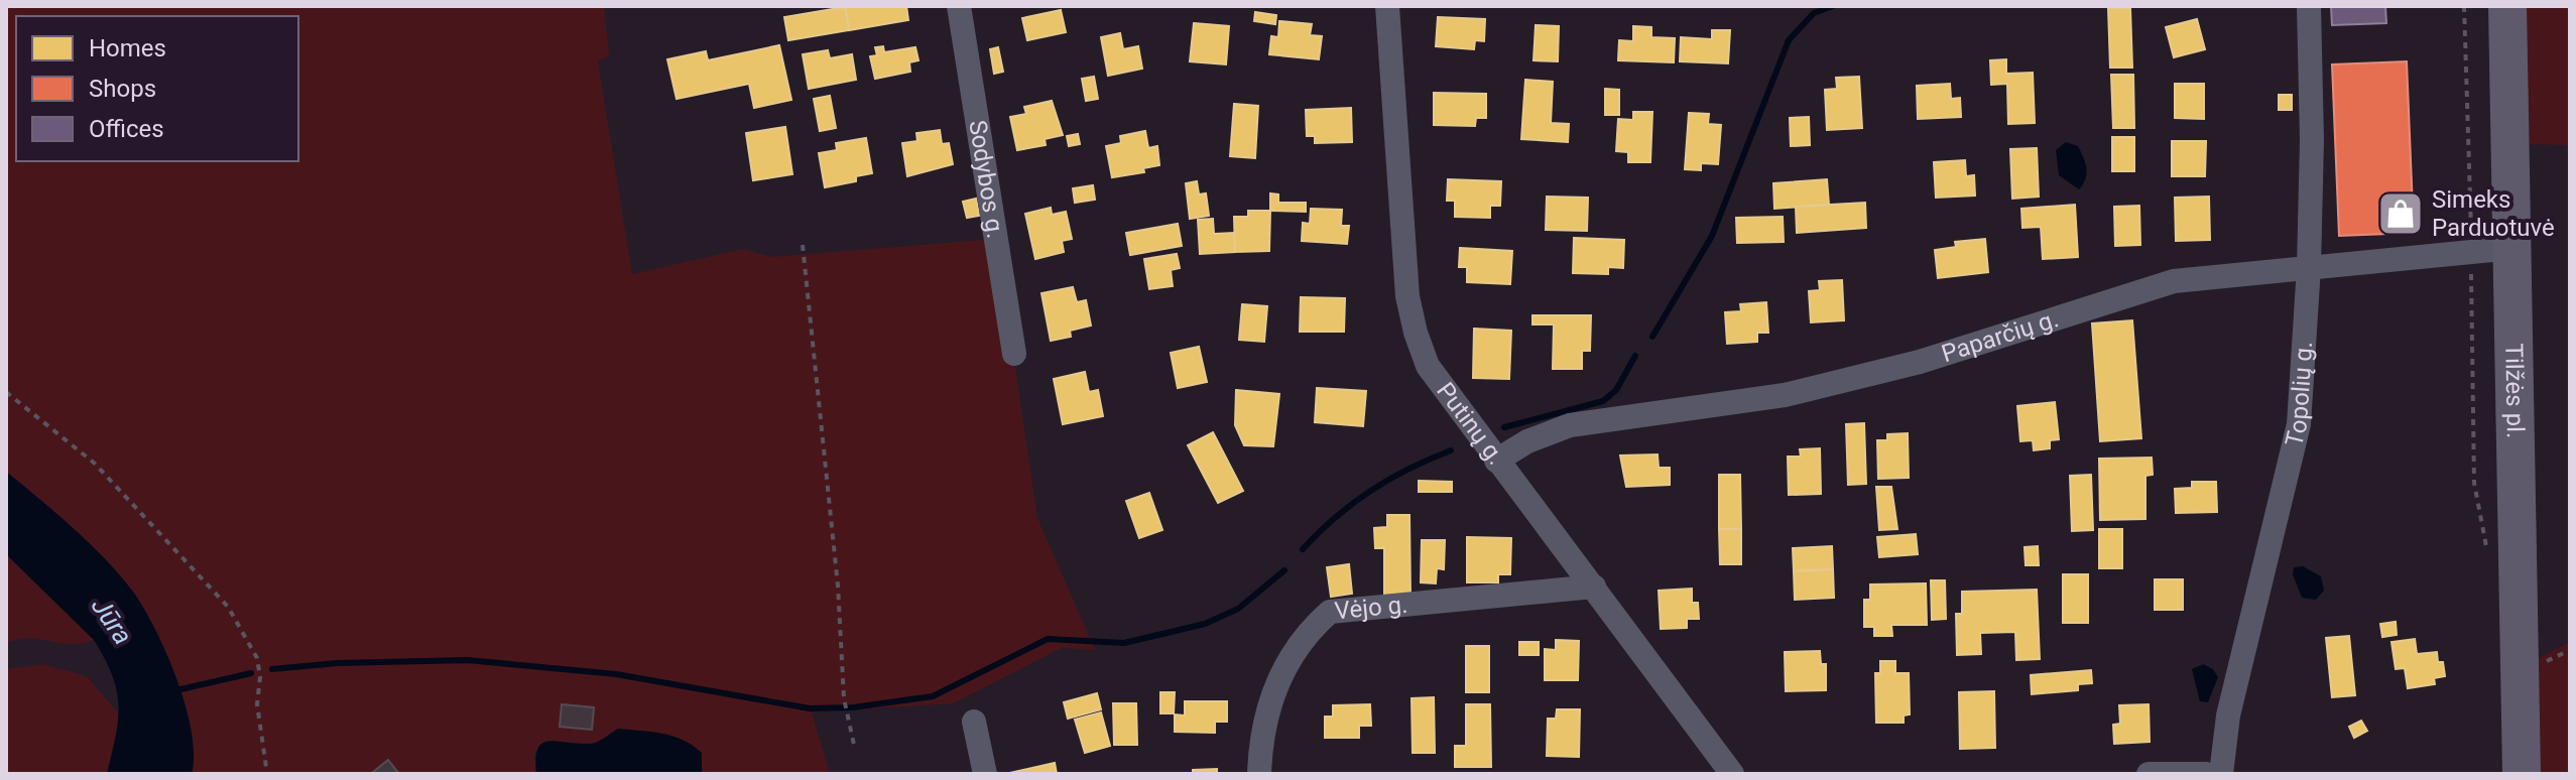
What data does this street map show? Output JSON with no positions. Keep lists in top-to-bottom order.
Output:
{
  "streets": {
    "highway": ["Tilžės pl."],
    "street": [
      "Sodybos g.",
      "Paparčių g.",
      "Topolių g.",
      "Putinų g.",
      "Vėjo g."
    ]
  },
  "crossings": [
    ["Paparčių g.", "Tilžės pl."],
    ["Paparčių g.", "Topolių g."],
    ["Paparčių g.", "Putinų g."],
    ["Putinų g.", "Vėjo g."]
  ],
  "water": ["Jūra"],
  "places": {
    "shop": ["Simeks Parduotuvė"]
  },
  "legend": ["Homes", "Shops", "Offices"]
}
